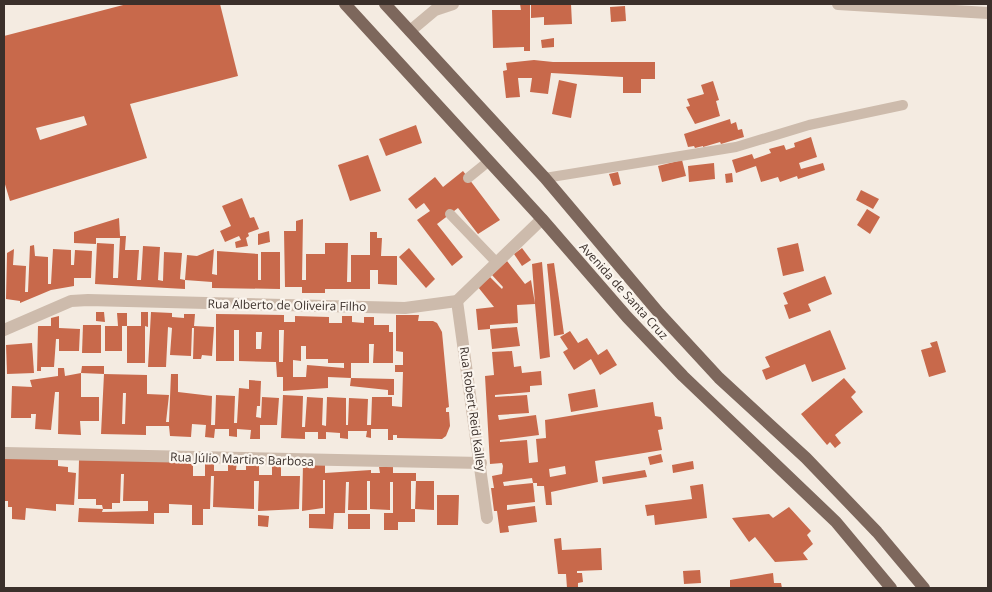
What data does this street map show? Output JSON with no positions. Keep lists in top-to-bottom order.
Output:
{
  "streets": {
    "main road": ["Avenida de Santa Cruz"],
    "street": ["Rua Alberto de Oliveira Filho", "Rua Robert Reid Kalley", "Rua Júlio Martins Barbosa"]
  },
  "crossings": [
    ["Rua Alberto de Oliveira Filho", "Rua Robert Reid Kalley"],
    ["Rua Robert Reid Kalley", "Rua Júlio Martins Barbosa"]
  ]
}
